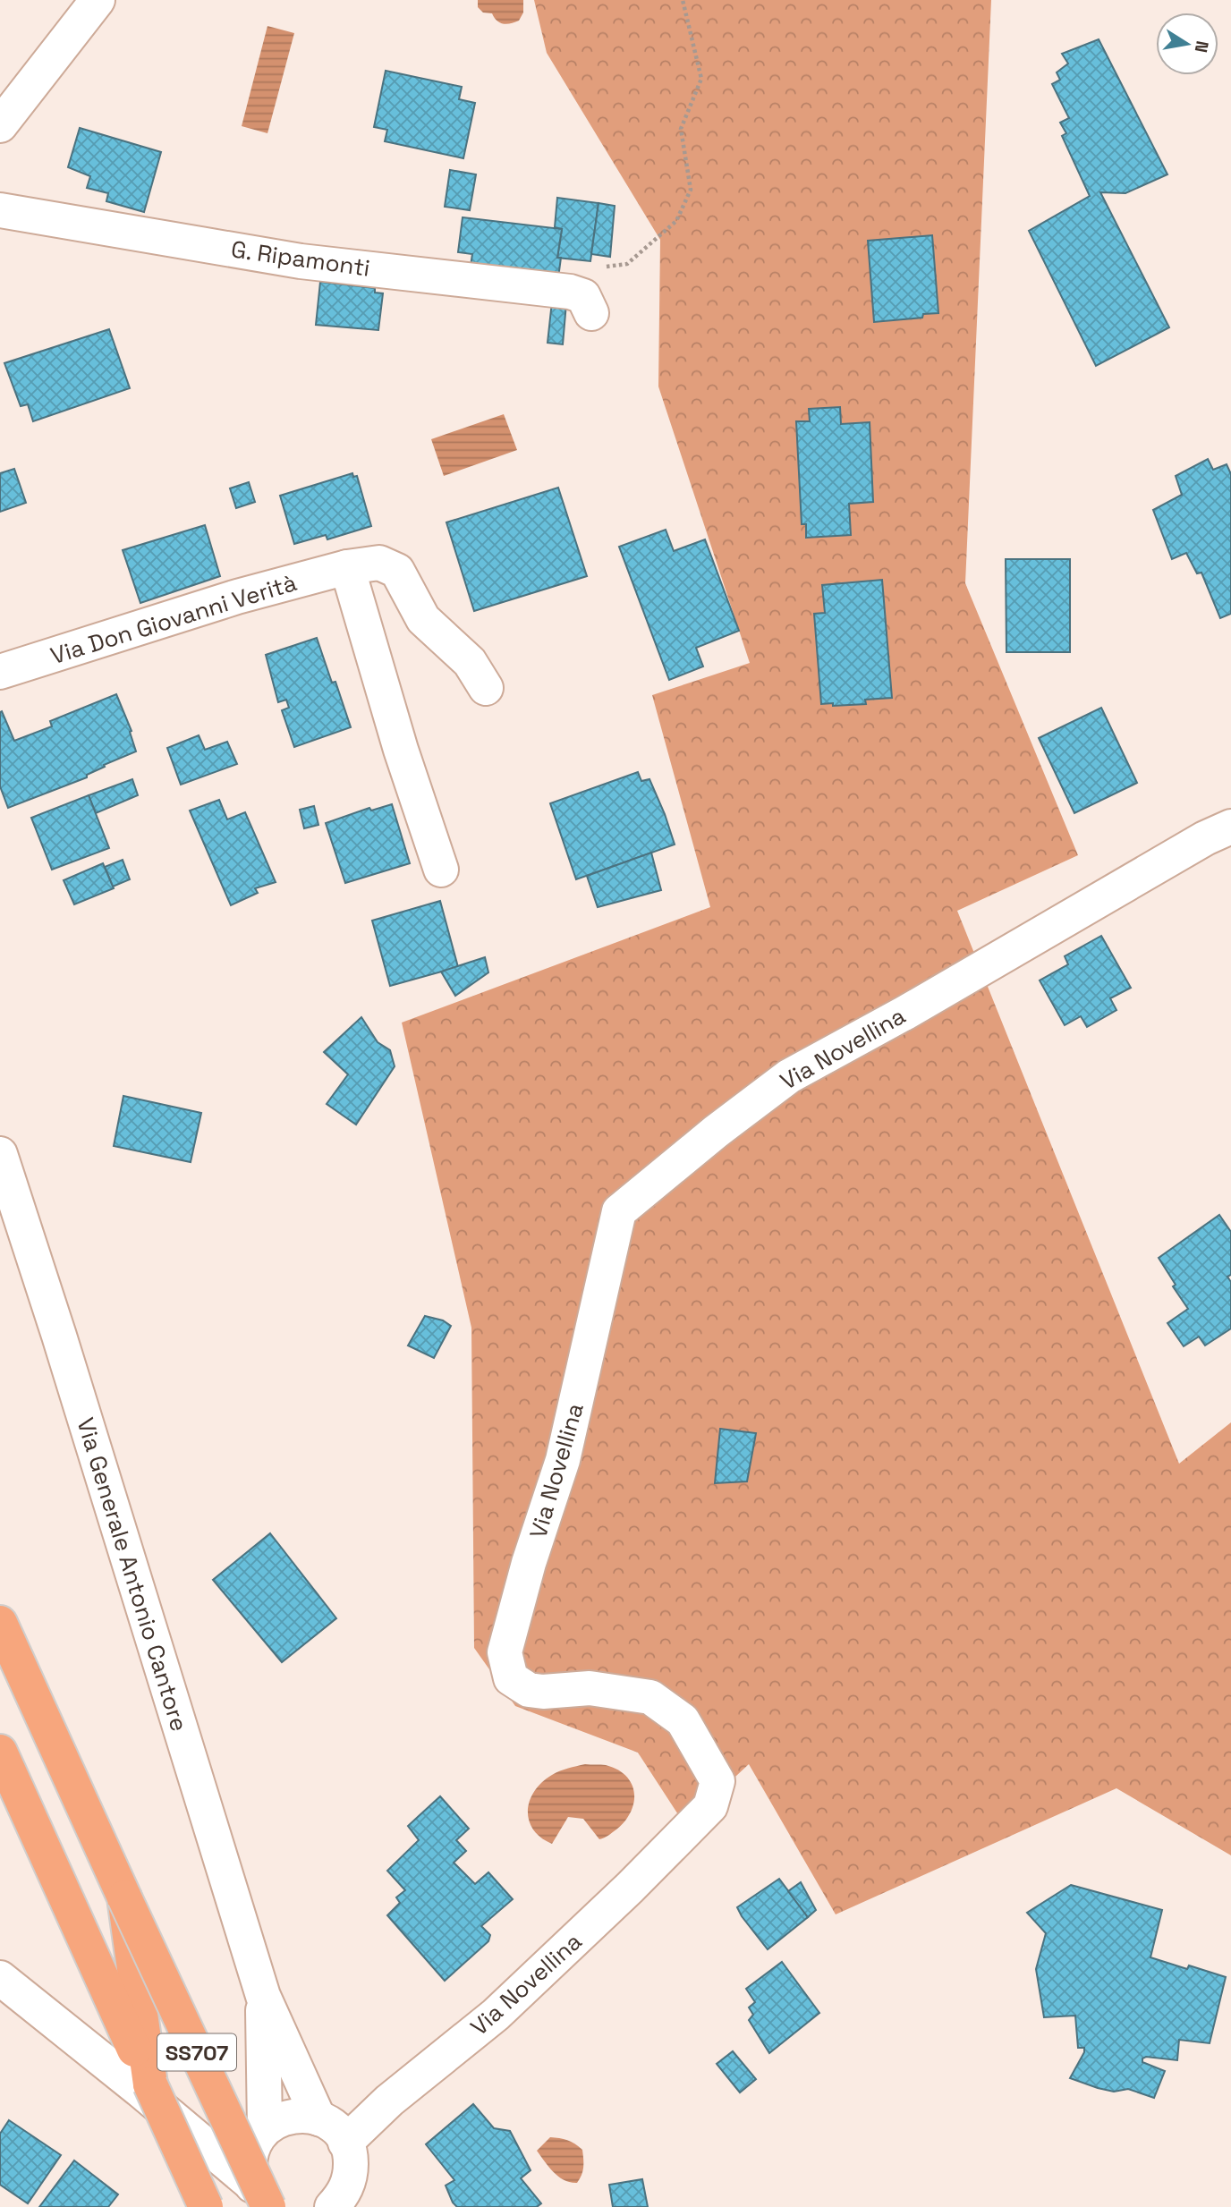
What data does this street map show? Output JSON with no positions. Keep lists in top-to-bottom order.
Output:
{
  "streets": {
    "highway": ["SS707"],
    "street": [
      "G. Ripamonti",
      "Via Don Giovanni Verità",
      "Via Novellina",
      "Via Generale Antonio Cantore"
    ]
  },
  "crossings": [
    ["Via Generale Antonio Cantore", "SS707"]
  ],
  "north": "right"
}
